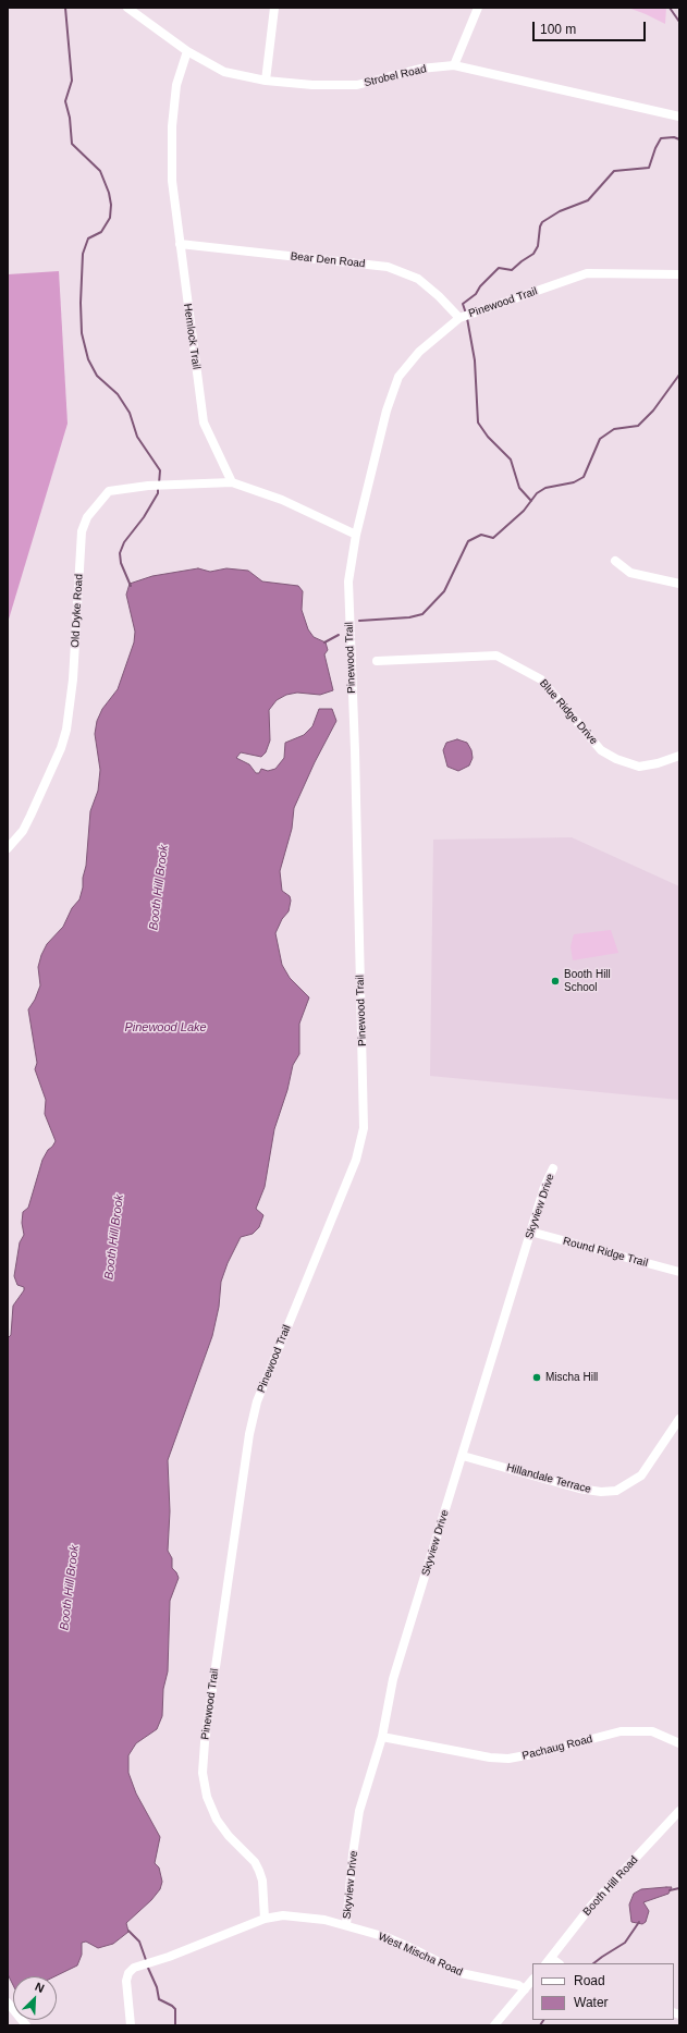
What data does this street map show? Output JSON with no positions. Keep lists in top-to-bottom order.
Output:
{
  "streets": {
    "street": [
      "Strobel Road",
      "Bear Den Road",
      "Pinewood Trail",
      "Hemlock Trail",
      "Old Dyke Road",
      "Blue Ridge Drive",
      "Skyview Drive",
      "Round Ridge Trail",
      "Hillandale Terrace",
      "Pachaug Road",
      "Booth Hill Road",
      "West Mischa Road"
    ]
  },
  "crossings": [
    ["Strobel Road", "Hemlock Trail"],
    ["Bear Den Road", "Pinewood Trail"],
    ["Bear Den Road", "Hemlock Trail"],
    ["Pinewood Trail", "West Mischa Road"],
    ["Hemlock Trail", "Old Dyke Road"],
    ["Skyview Drive", "Round Ridge Trail"],
    ["Skyview Drive", "Hillandale Terrace"],
    ["Skyview Drive", "Pachaug Road"],
    ["Skyview Drive", "West Mischa Road"]
  ],
  "water": ["Booth Hill Brook", "Pinewood Lake"],
  "places": ["Booth Hill School", "Mischa Hill"],
  "legend": ["Road", "Water"],
  "scale_bar": "100 m",
  "north": "top right"
}
